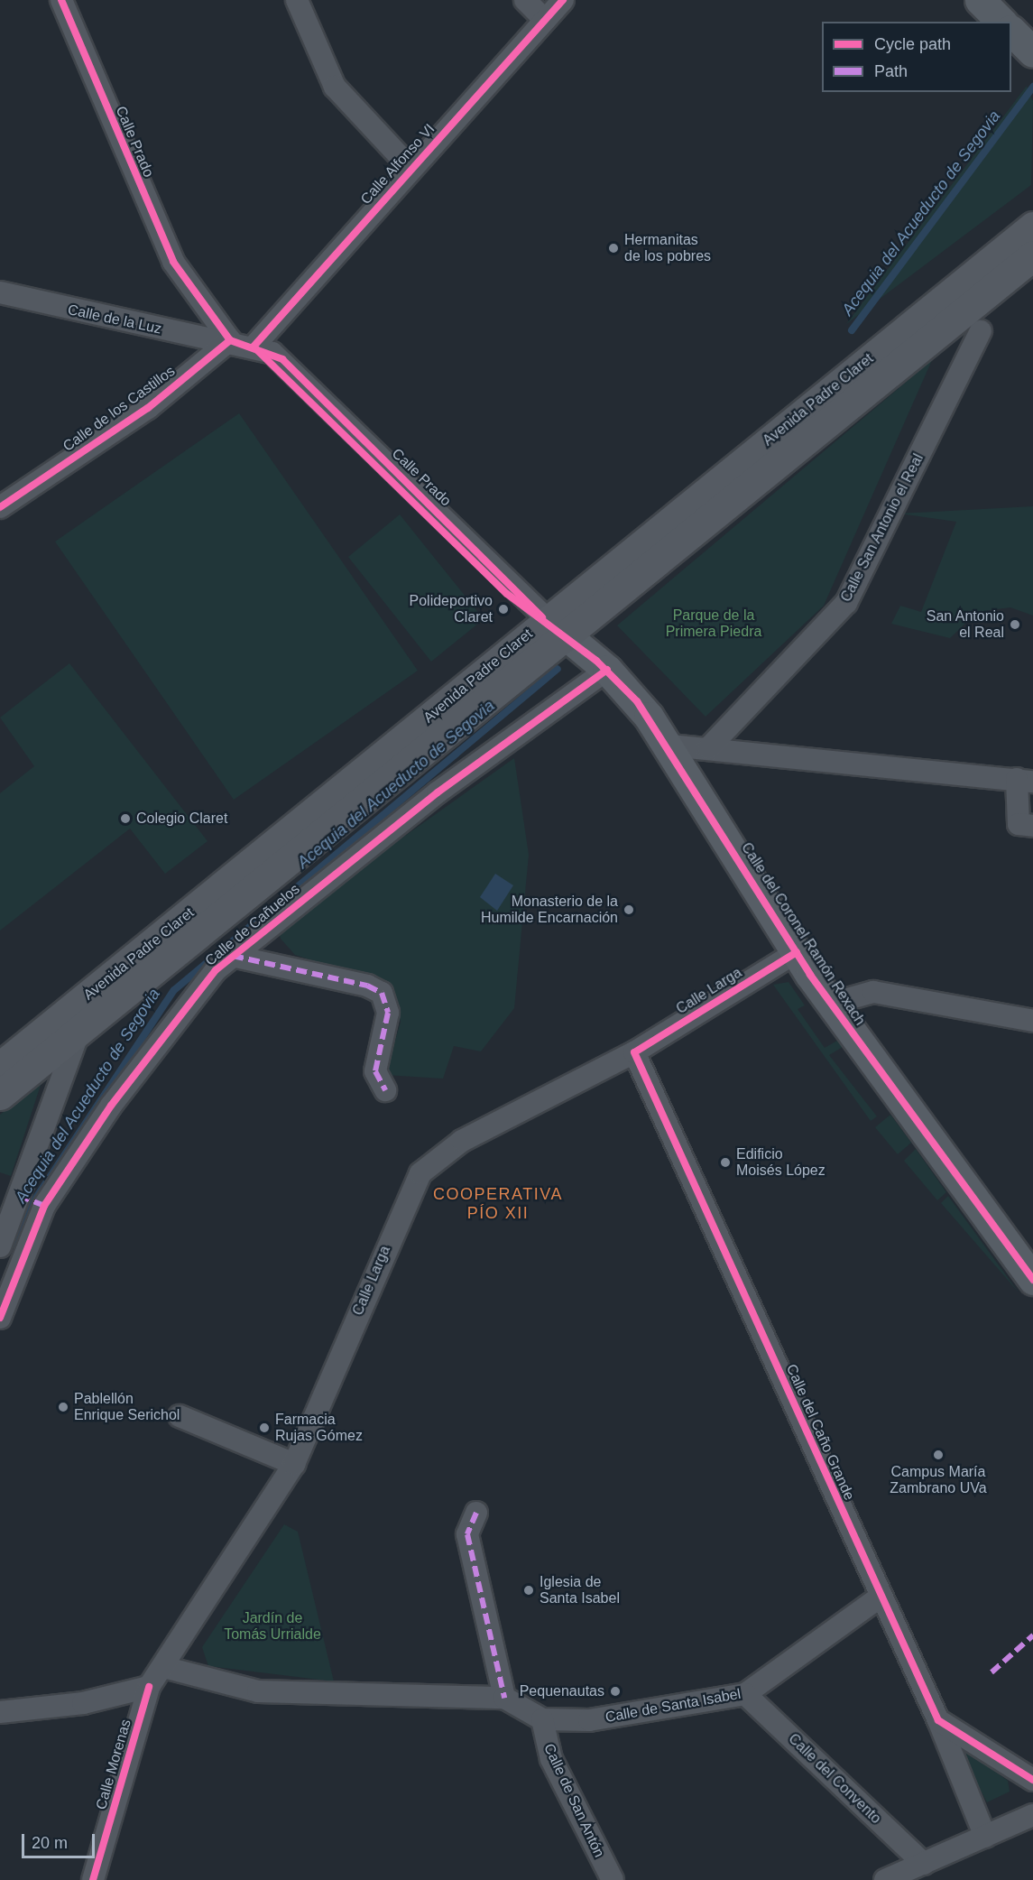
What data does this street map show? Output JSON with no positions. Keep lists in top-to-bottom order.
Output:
{
  "streets": {
    "main road": ["Avenida Padre Claret", "Calle del Coronel Ramón Rexach"],
    "street": [
      "Calle Prado",
      "Calle Alfonso VI",
      "Calle de la Luz",
      "Calle de los Castillos",
      "Calle San Antonio el Real",
      "Calle de Cañuelos",
      "Calle Larga",
      "Calle del Caño Grande",
      "Calle de Santa Isabel",
      "Calle Morenas",
      "Calle del Convento",
      "Calle de San Antón"
    ]
  },
  "crossings": [
    ["Calle Prado", "Calle Alfonso VI"],
    ["Calle Prado", "Calle de la Luz"],
    ["Calle Prado", "Avenida Padre Claret"],
    ["Calle Prado", "Calle de los Castillos"],
    ["Calle Prado", "Calle del Coronel Ramón Rexach"],
    ["Calle de la Luz", "Calle de los Castillos"],
    ["Avenida Padre Claret", "Calle del Coronel Ramón Rexach"],
    ["Calle de Cañuelos", "Calle del Coronel Ramón Rexach"],
    ["Calle del Coronel Ramón Rexach", "Calle Larga"],
    ["Calle Larga", "Calle del Caño Grande"],
    ["Calle Larga", "Calle de Santa Isabel"],
    ["Calle Larga", "Calle Morenas"],
    ["Calle del Caño Grande", "Calle de Santa Isabel"],
    ["Calle de Santa Isabel", "Calle del Convento"],
    ["Calle de Santa Isabel", "Calle de San Antón"]
  ],
  "districts": ["COOPERATIVA PÍO XII"],
  "water": ["Acequia del Acueducto de Segovia"],
  "parks": ["Parque de la Primera Piedra", "Jardín de Tomás Urrialde"],
  "places": [
    "Hermanitas de los pobres",
    "Polideportivo Claret",
    "San Antonio el Real",
    "Colegio Claret",
    "Monasterio de la Humilde Encarnación",
    "Edificio Moisés López",
    "Pablellón Enrique Serichol",
    "Farmacia Rujas Gómez",
    "Campus María Zambrano UVa",
    "Iglesia de Santa Isabel",
    "Pequenautas"
  ],
  "legend": ["Cycle path", "Path"],
  "scale_bar": "20 m"
}
